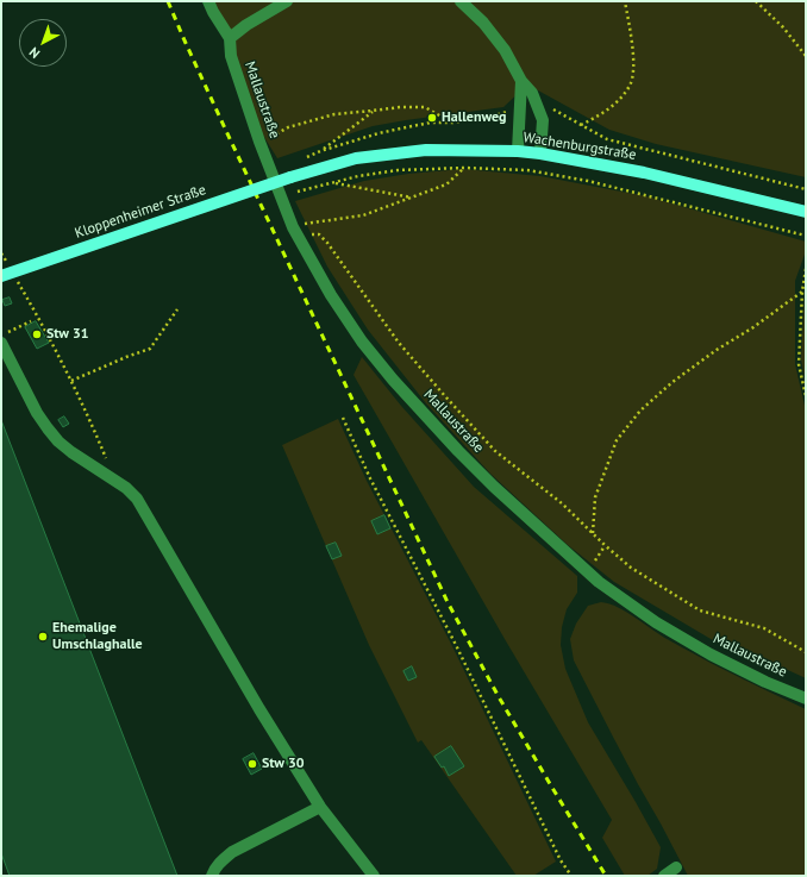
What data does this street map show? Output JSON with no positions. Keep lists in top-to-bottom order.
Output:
{
  "streets": {
    "main road": ["Wachenburgstraße", "Kloppenheimer Straße"],
    "street": ["Mallaustraße"]
  },
  "crossings": [
    ["Wachenburgstraße", "Kloppenheimer Straße"]
  ],
  "places": [
    "Hallenweg",
    "Stw 31",
    "Ehemalige Umschlaghalle",
    "Stw 30"
  ],
  "north": "bottom left"
}
